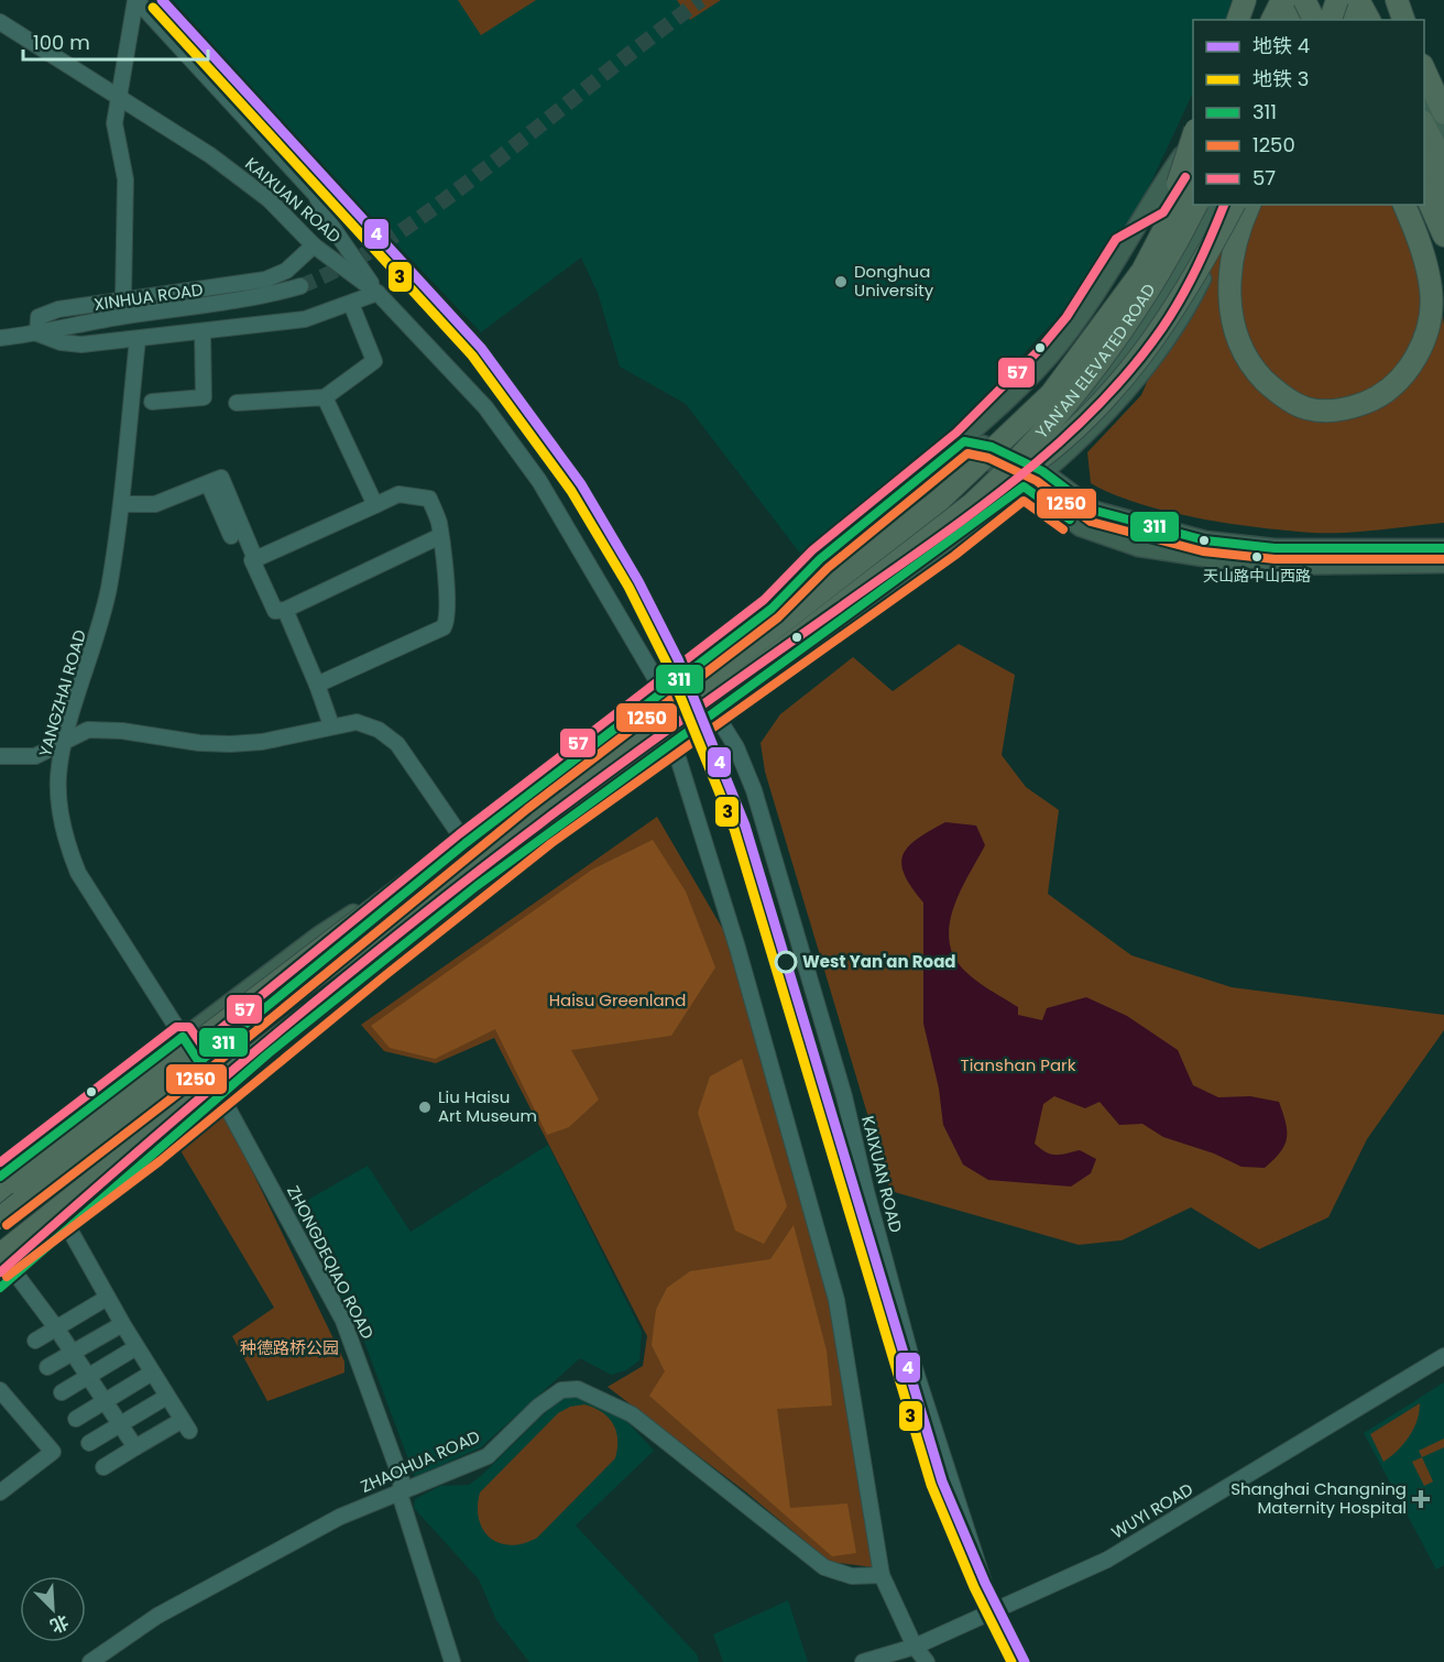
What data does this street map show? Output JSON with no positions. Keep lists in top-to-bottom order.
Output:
{
  "streets": {
    "highway": ["YAN'AN ELEVATED ROAD"],
    "street": [
      "KAIXUAN ROAD",
      "XINHUA ROAD",
      "YANGZHAI ROAD",
      "ZHONGDEQIAO ROAD",
      "ZHAOHUA ROAD",
      "WUYI ROAD"
    ]
  },
  "crossings": [
    ["KAIXUAN ROAD", "ZHAOHUA ROAD"],
    ["KAIXUAN ROAD", "WUYI ROAD"],
    ["ZHONGDEQIAO ROAD", "ZHAOHUA ROAD"]
  ],
  "parks": ["Haisu Greenland", "Tianshan Park", "种德路桥公园"],
  "places": {
    "other": [
      "Donghua University",
      "天山路中山西路",
      "West Yan'an Road",
      "Liu Haisu Art Museum"
    ],
    "health": ["Shanghai Changning Maternity Hospital"]
  },
  "lines": [
    "metro line 4",
    "metro line 3",
    "transit line 57",
    "transit line 311",
    "transit line 1250"
  ],
  "legend": [
    "地铁 4",
    "地铁 3",
    "311",
    "1250",
    "57"
  ],
  "scale_bar": "100 m",
  "north": "bottom right"
}
